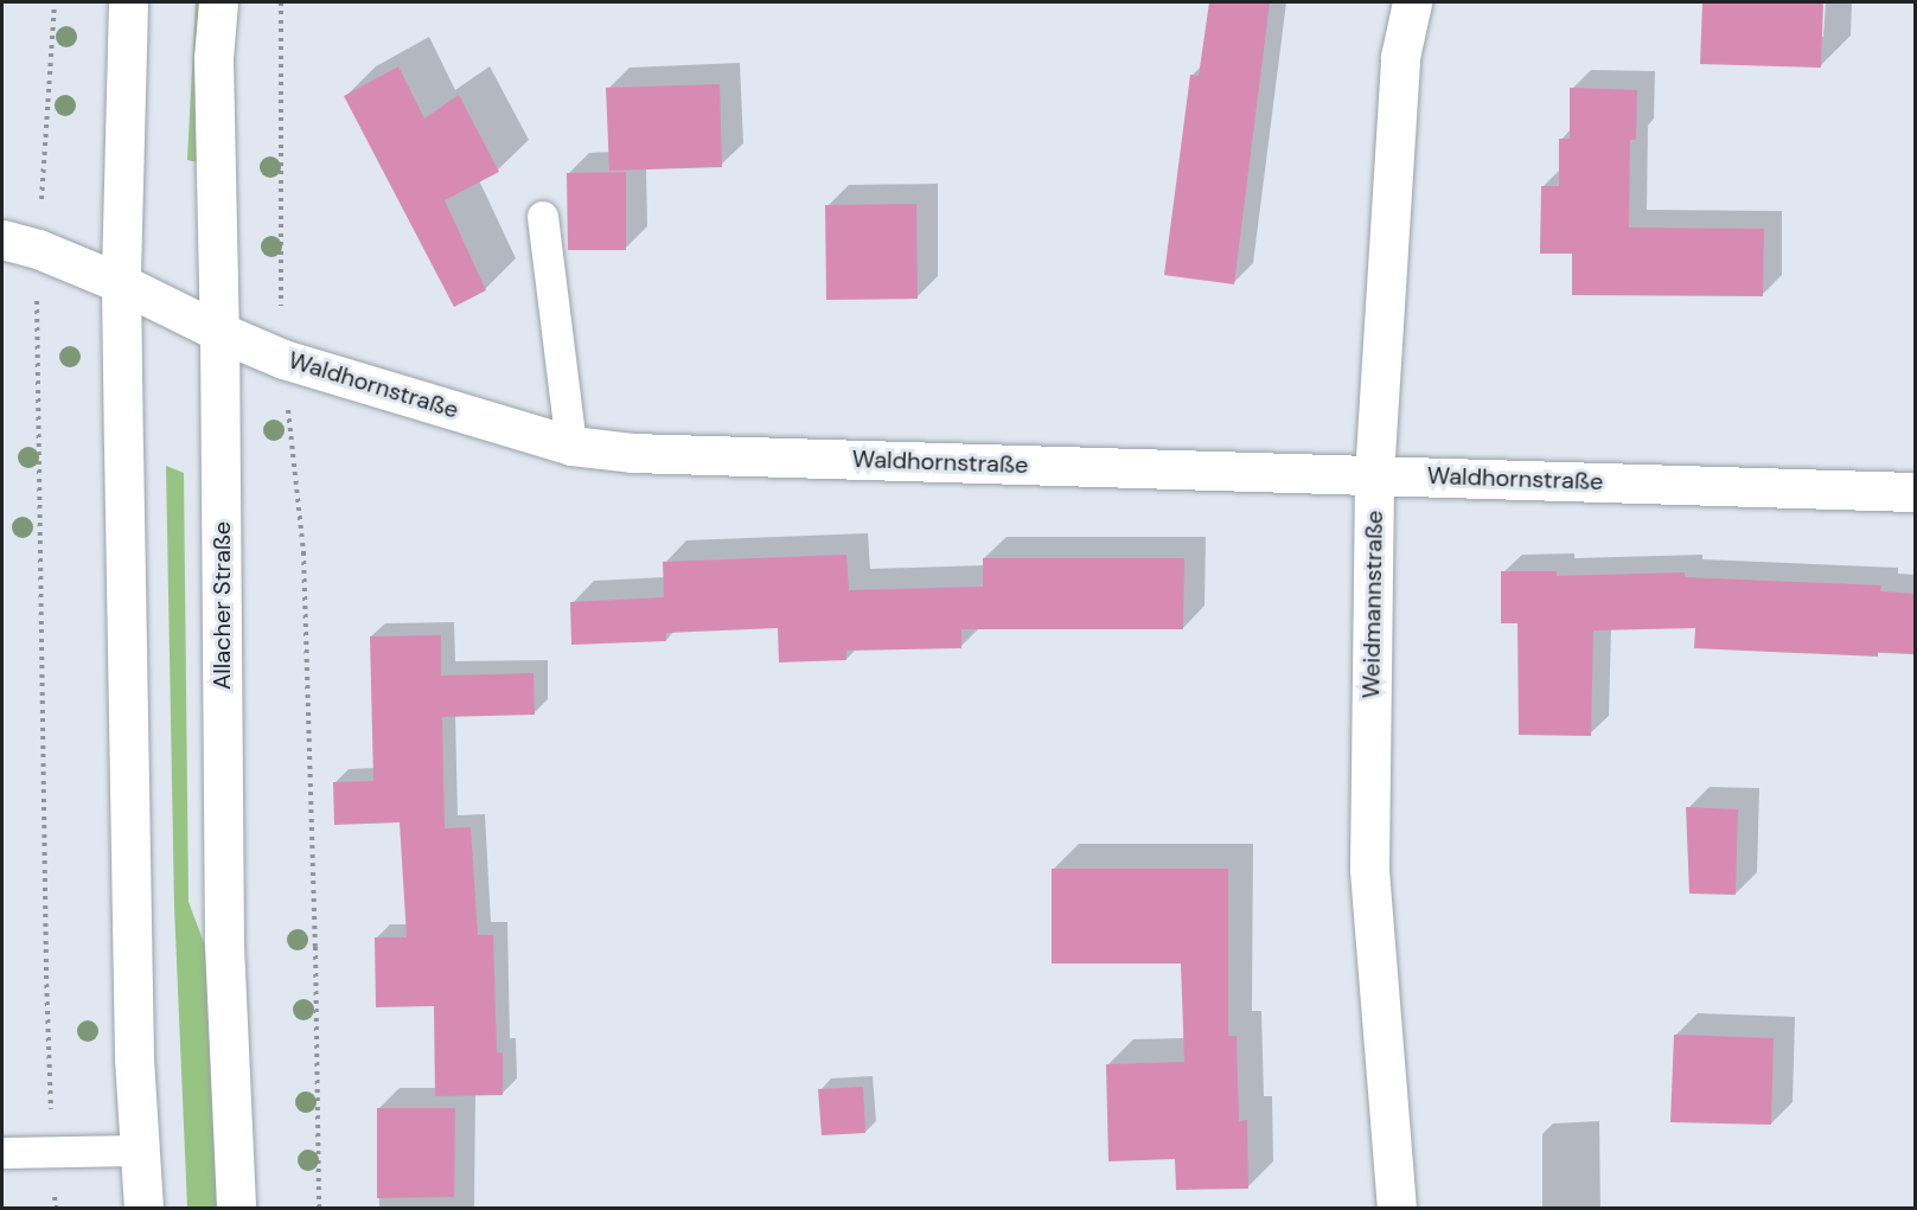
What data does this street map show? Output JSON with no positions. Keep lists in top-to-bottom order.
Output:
{
  "streets": {
    "street": ["Waldhornstraße", "Weidmannstraße", "Allacher Straße"]
  },
  "crossings": [
    ["Waldhornstraße", "Weidmannstraße"],
    ["Waldhornstraße", "Allacher Straße"]
  ]
}
